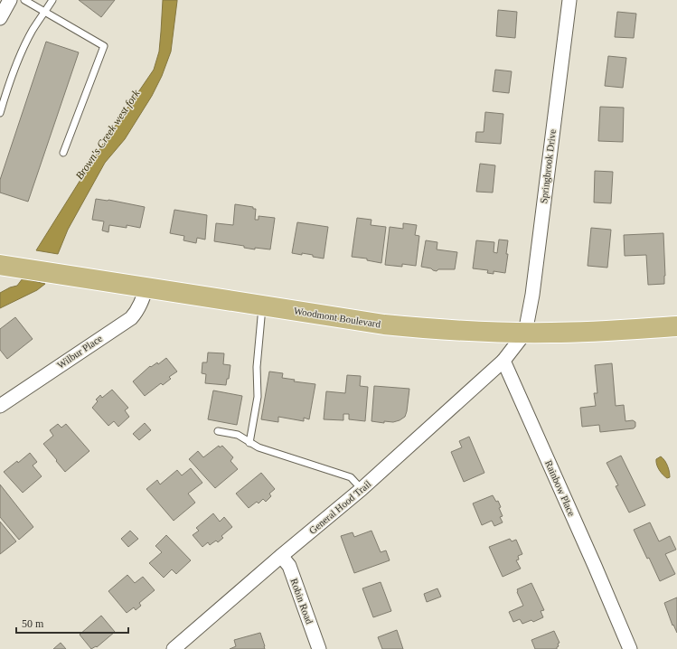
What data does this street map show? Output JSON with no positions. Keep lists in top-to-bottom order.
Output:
{
  "streets": {
    "main road": ["Woodmont Boulevard"],
    "street": [
      "Springbrook Drive",
      "Wilbur Place",
      "Rainbow Place",
      "General Hood Trail",
      "Robin Road"
    ]
  },
  "crossings": [
    ["Springbrook Drive", "Woodmont Boulevard"],
    ["Woodmont Boulevard", "Wilbur Place"],
    ["Rainbow Place", "General Hood Trail"],
    ["General Hood Trail", "Robin Road"]
  ],
  "water": ["Brown's Creek west fork"],
  "scale_bar": "50 m"
}
